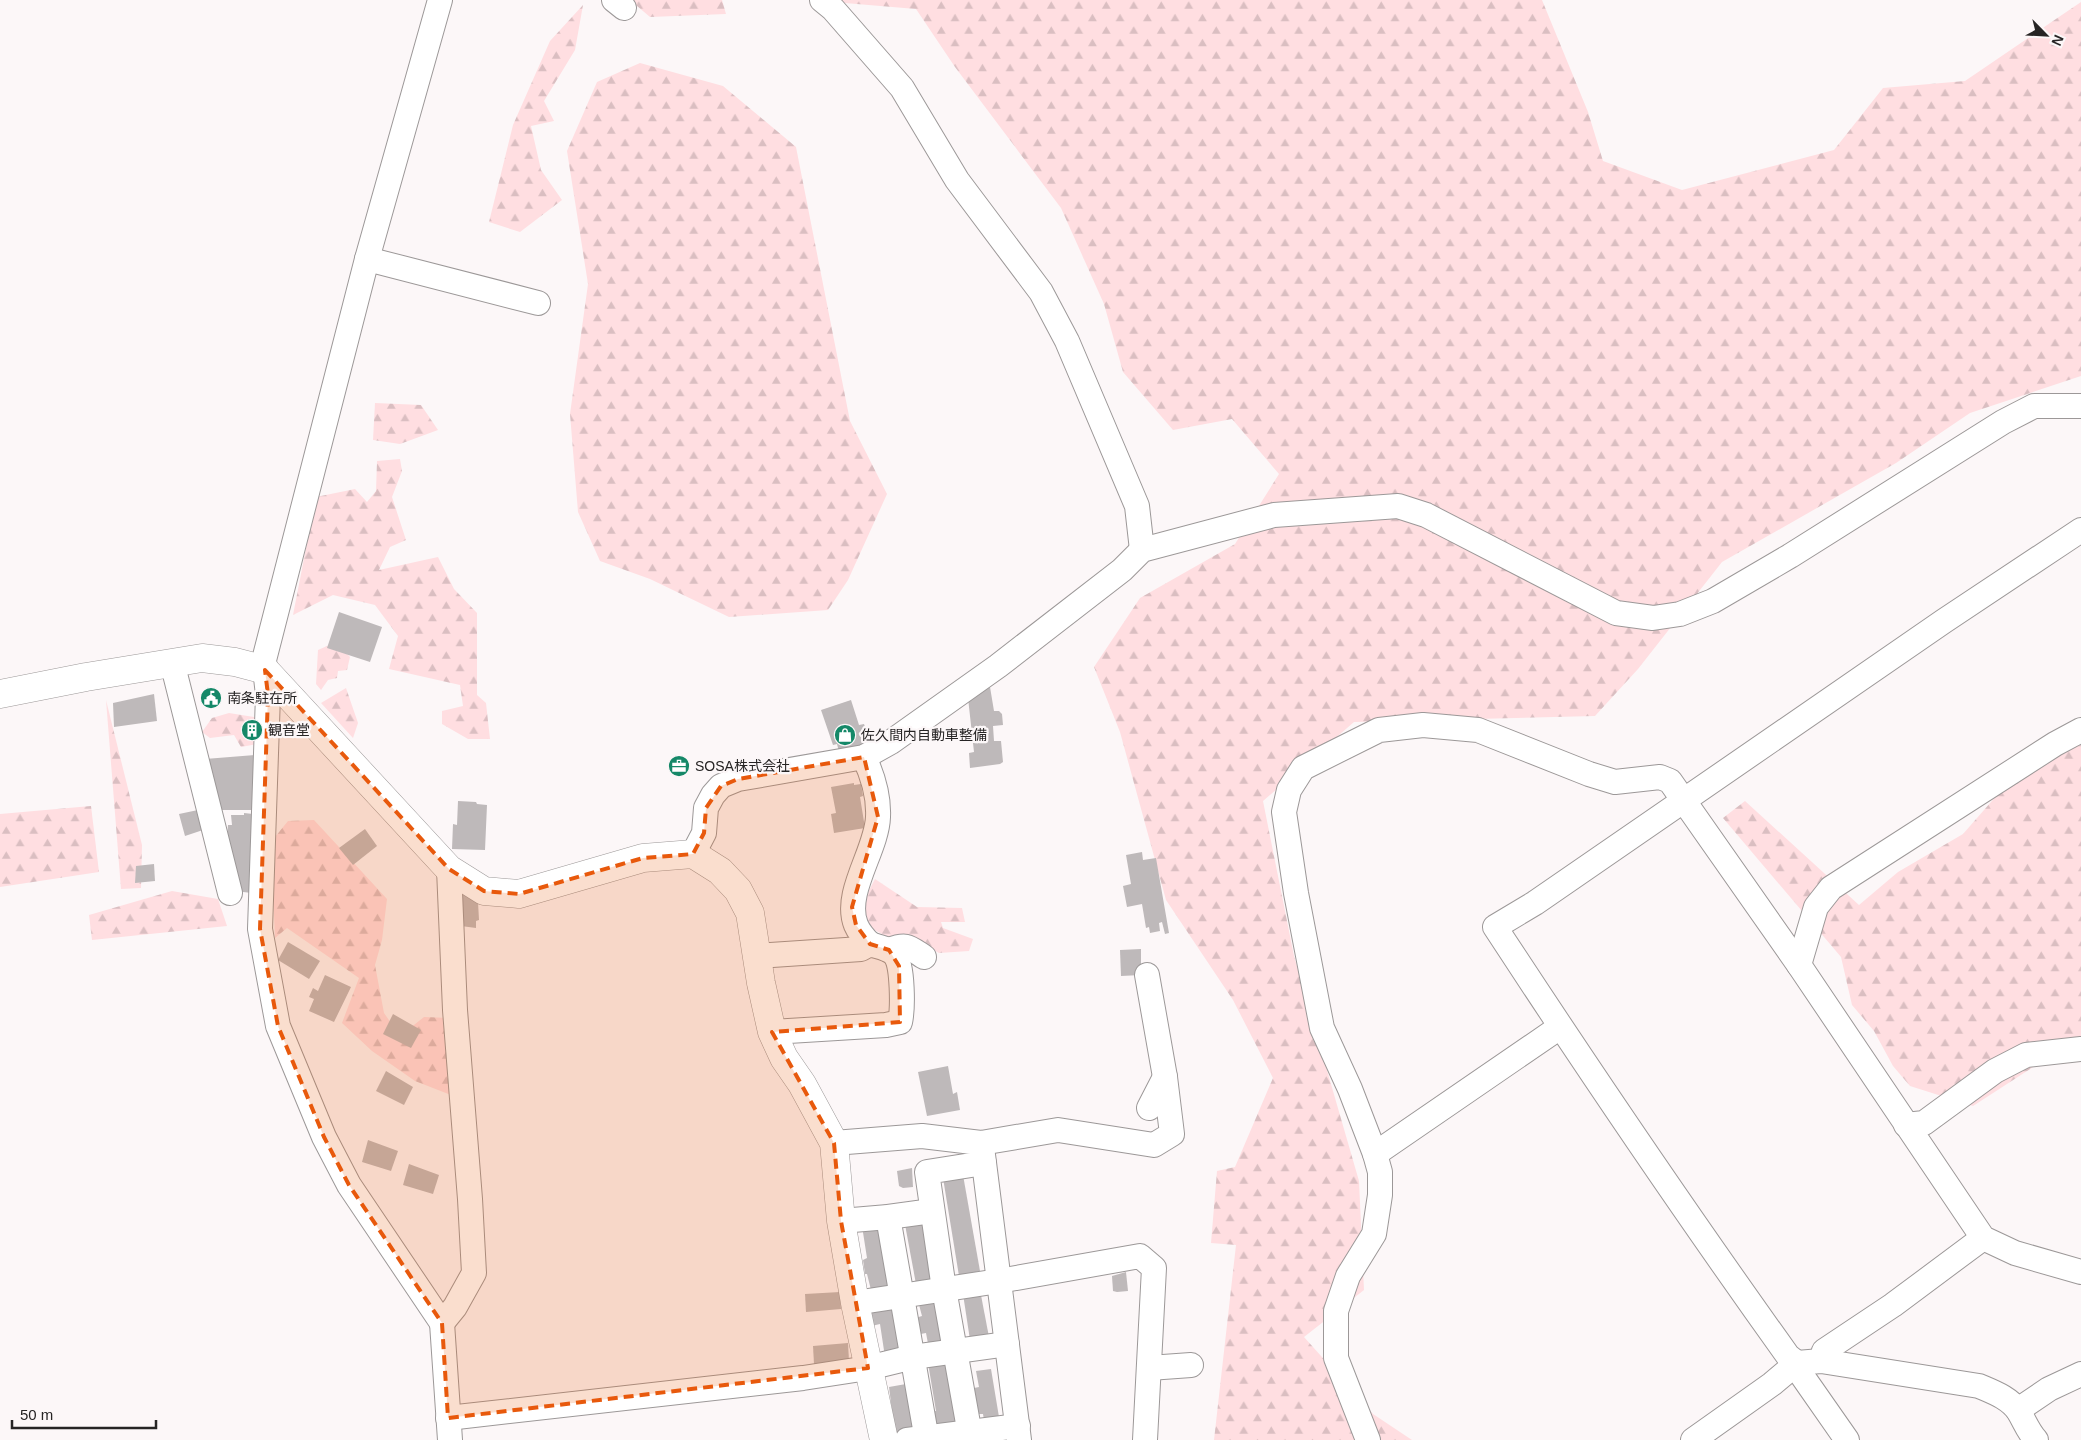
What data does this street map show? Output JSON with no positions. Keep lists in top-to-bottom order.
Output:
{
  "places": {
    "public building": ["南条駐在所"],
    "building": ["観音堂"],
    "shop": ["佐久間内自動車整備"],
    "office": ["SOSA株式会社"]
  },
  "scale_bar": "50 m",
  "north": "bottom right"
}
